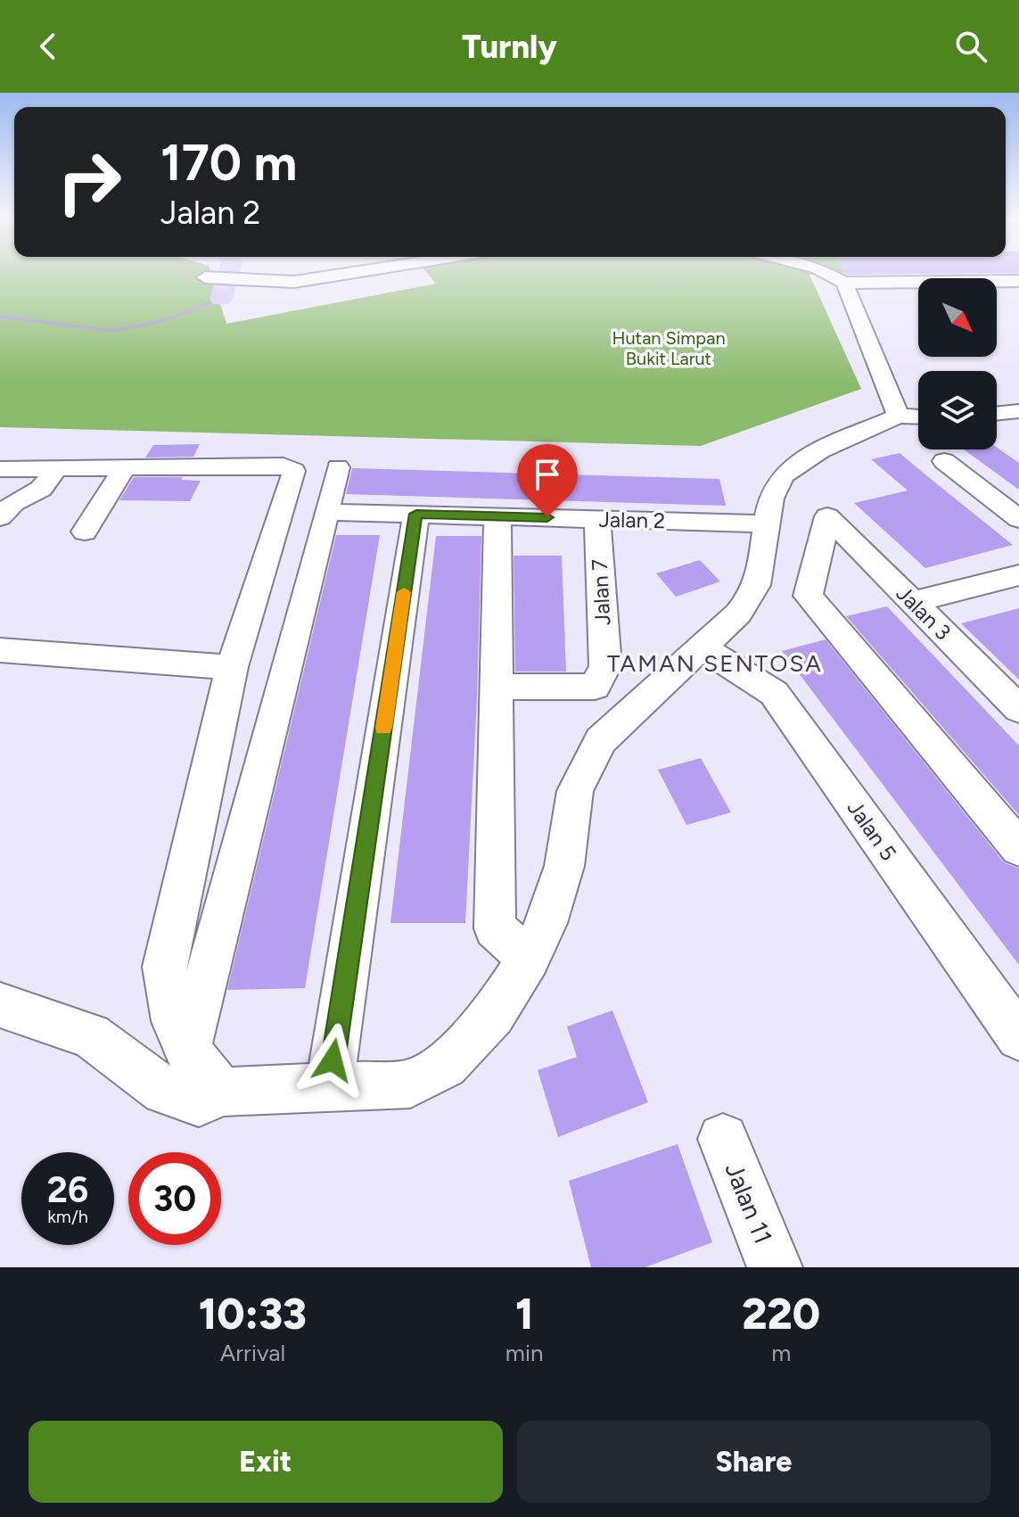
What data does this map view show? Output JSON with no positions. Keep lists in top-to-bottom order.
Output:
{
  "streets": {
    "street": [
      "Jalan 2",
      "Jalan 7",
      "Jalan 3",
      "Jalan 5",
      "Jalan 11"
    ]
  },
  "crossings": [
    ["Jalan 2", "Jalan 7"]
  ],
  "districts": ["TAMAN SENTOSA"],
  "parks": ["Hutan Simpan Bukit Larut"],
  "north": "bottom right",
  "page": {
    "header": "Turnly",
    "turn": ["170 m", "Jalan 2"],
    "speed": "26 km/h",
    "limit": "30",
    "eta": [
      "10:33",
      "Arrival",
      "1",
      "min",
      "220",
      "m"
    ],
    "buttons": ["Exit", "Share"]
  }
}
